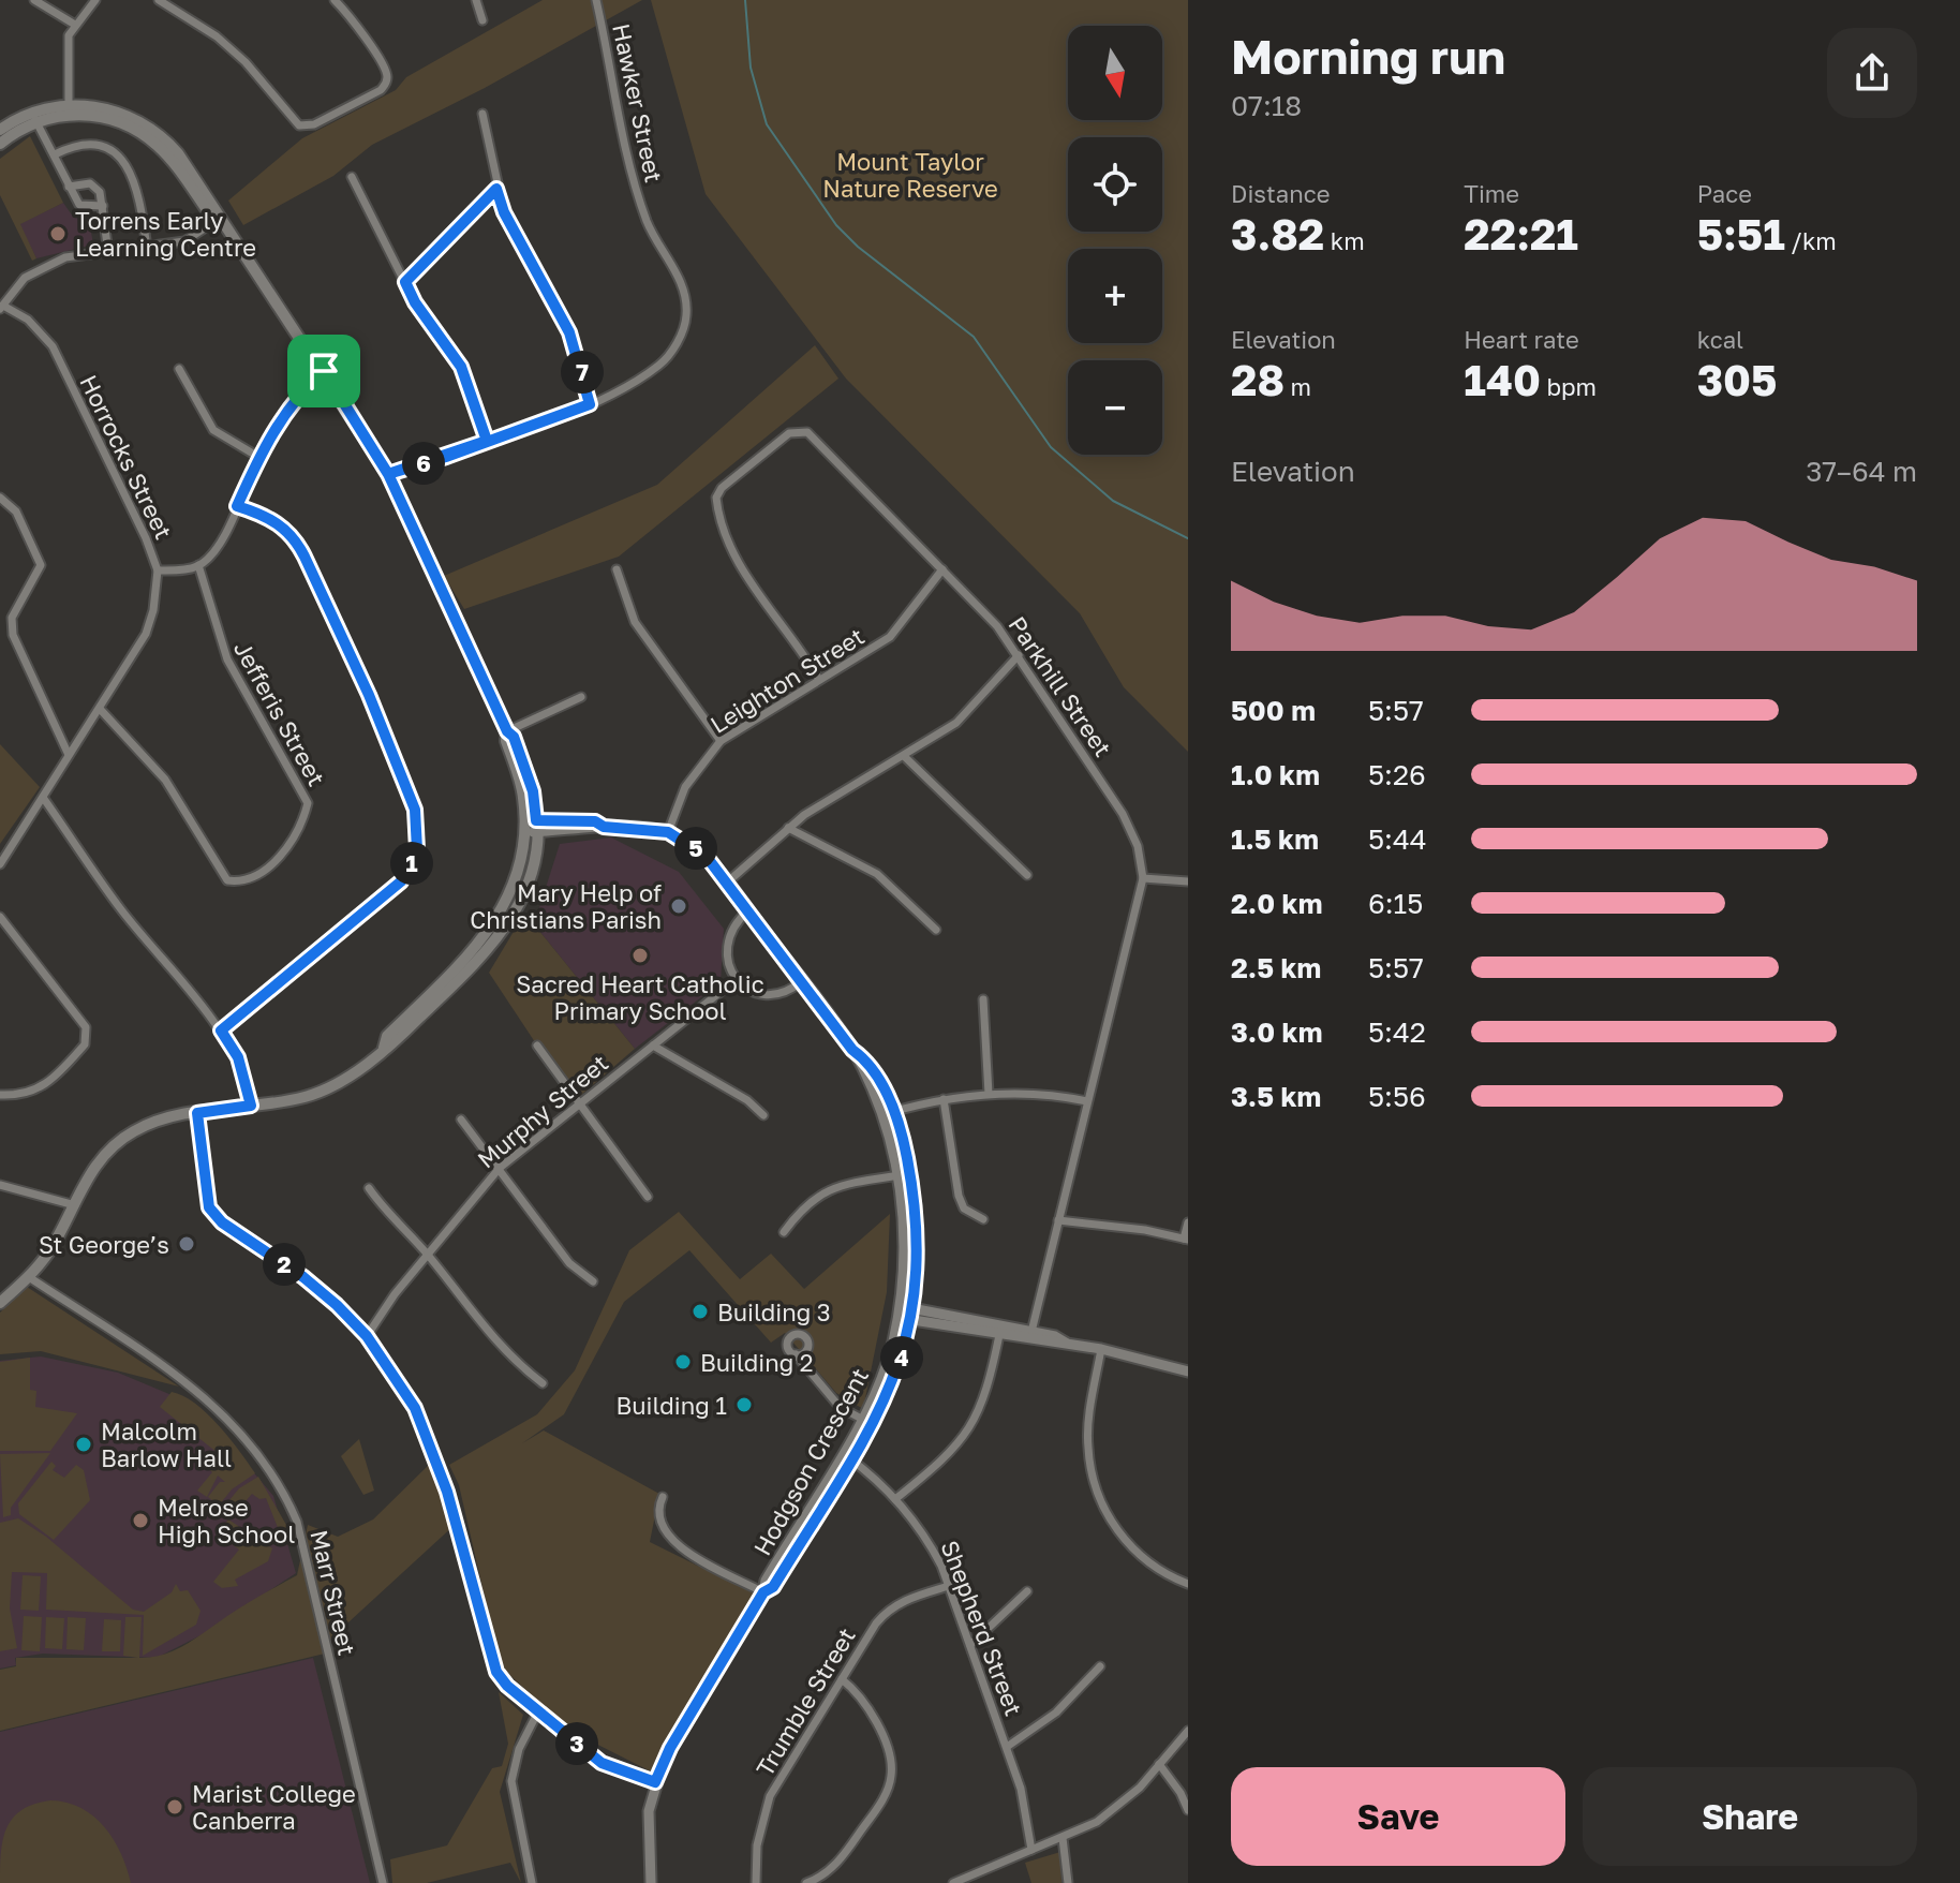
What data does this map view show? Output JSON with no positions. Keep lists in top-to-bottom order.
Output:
{
  "streets": {
    "street": [
      "Hawker Street",
      "Horrocks Street",
      "Leighton Street",
      "Parkhill Street",
      "Jefferis Street",
      "Murphy Street",
      "Hodgson Crescent",
      "Marr Street",
      "Shepherd Street",
      "Trumble Street"
    ]
  },
  "crossings": [
    ["Horrocks Street", "Jefferis Street"],
    ["Leighton Street", "Parkhill Street"],
    ["Leighton Street", "Hodgson Crescent"],
    ["Hodgson Crescent", "Shepherd Street"],
    ["Shepherd Street", "Trumble Street"]
  ],
  "parks": ["Mount Taylor Nature Reserve"],
  "places": [
    "Torrens Early Learning Centre",
    "Mary Help of Christians Parish",
    "Sacred Heart Catholic Primary School",
    "St George’s",
    "Building 3",
    "Building 2",
    "Building 1",
    "Malcolm Barlow Hall",
    "Melrose High School",
    "Marist College Canberra"
  ],
  "north": "bottom",
  "page": {
    "heading": ["Morning run", "07:18"],
    "map_buttons": ["+", "−"],
    "stats": [
      ["Distance", "3.82 km"],
      ["Time", "22:21"],
      ["Pace", "5:51 /km"],
      ["Elevation", "28 m"],
      ["Heart rate", "140 bpm"],
      ["kcal", "305"]
    ],
    "pins": [
      "7",
      "6",
      "5",
      "1",
      "2",
      "4",
      "3"
    ],
    "chart": ["Elevation", "37–64 m"],
    "list": [
      {
        "name": "500 m",
        "note": "5:57"
      },
      {
        "name": "1.0 km",
        "note": "5:26"
      },
      {
        "name": "1.5 km",
        "note": "5:44"
      },
      {
        "name": "2.0 km",
        "note": "6:15"
      },
      {
        "name": "2.5 km",
        "note": "5:57"
      },
      {
        "name": "3.0 km",
        "note": "5:42"
      },
      {
        "name": "3.5 km",
        "note": "5:56"
      }
    ],
    "buttons": ["Save", "Share"]
  }
}
